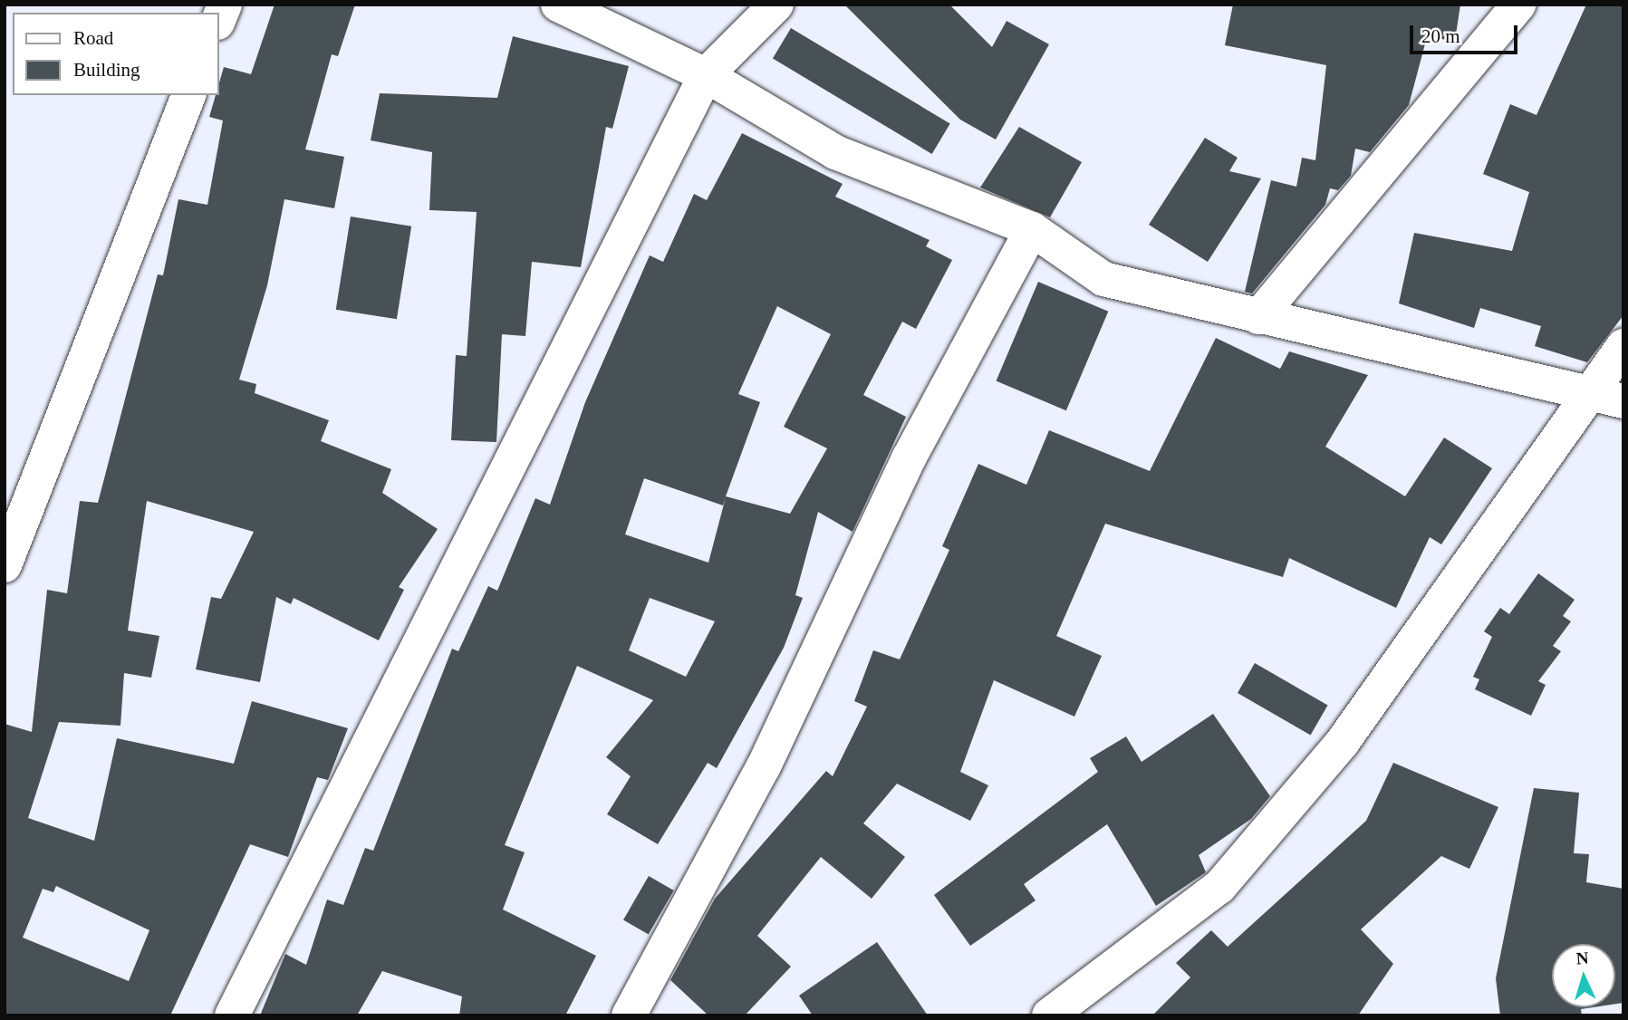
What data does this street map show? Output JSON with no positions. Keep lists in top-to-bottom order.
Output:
{
  "legend": ["Road", "Building"],
  "scale_bar": "20 m",
  "north": "top"
}
